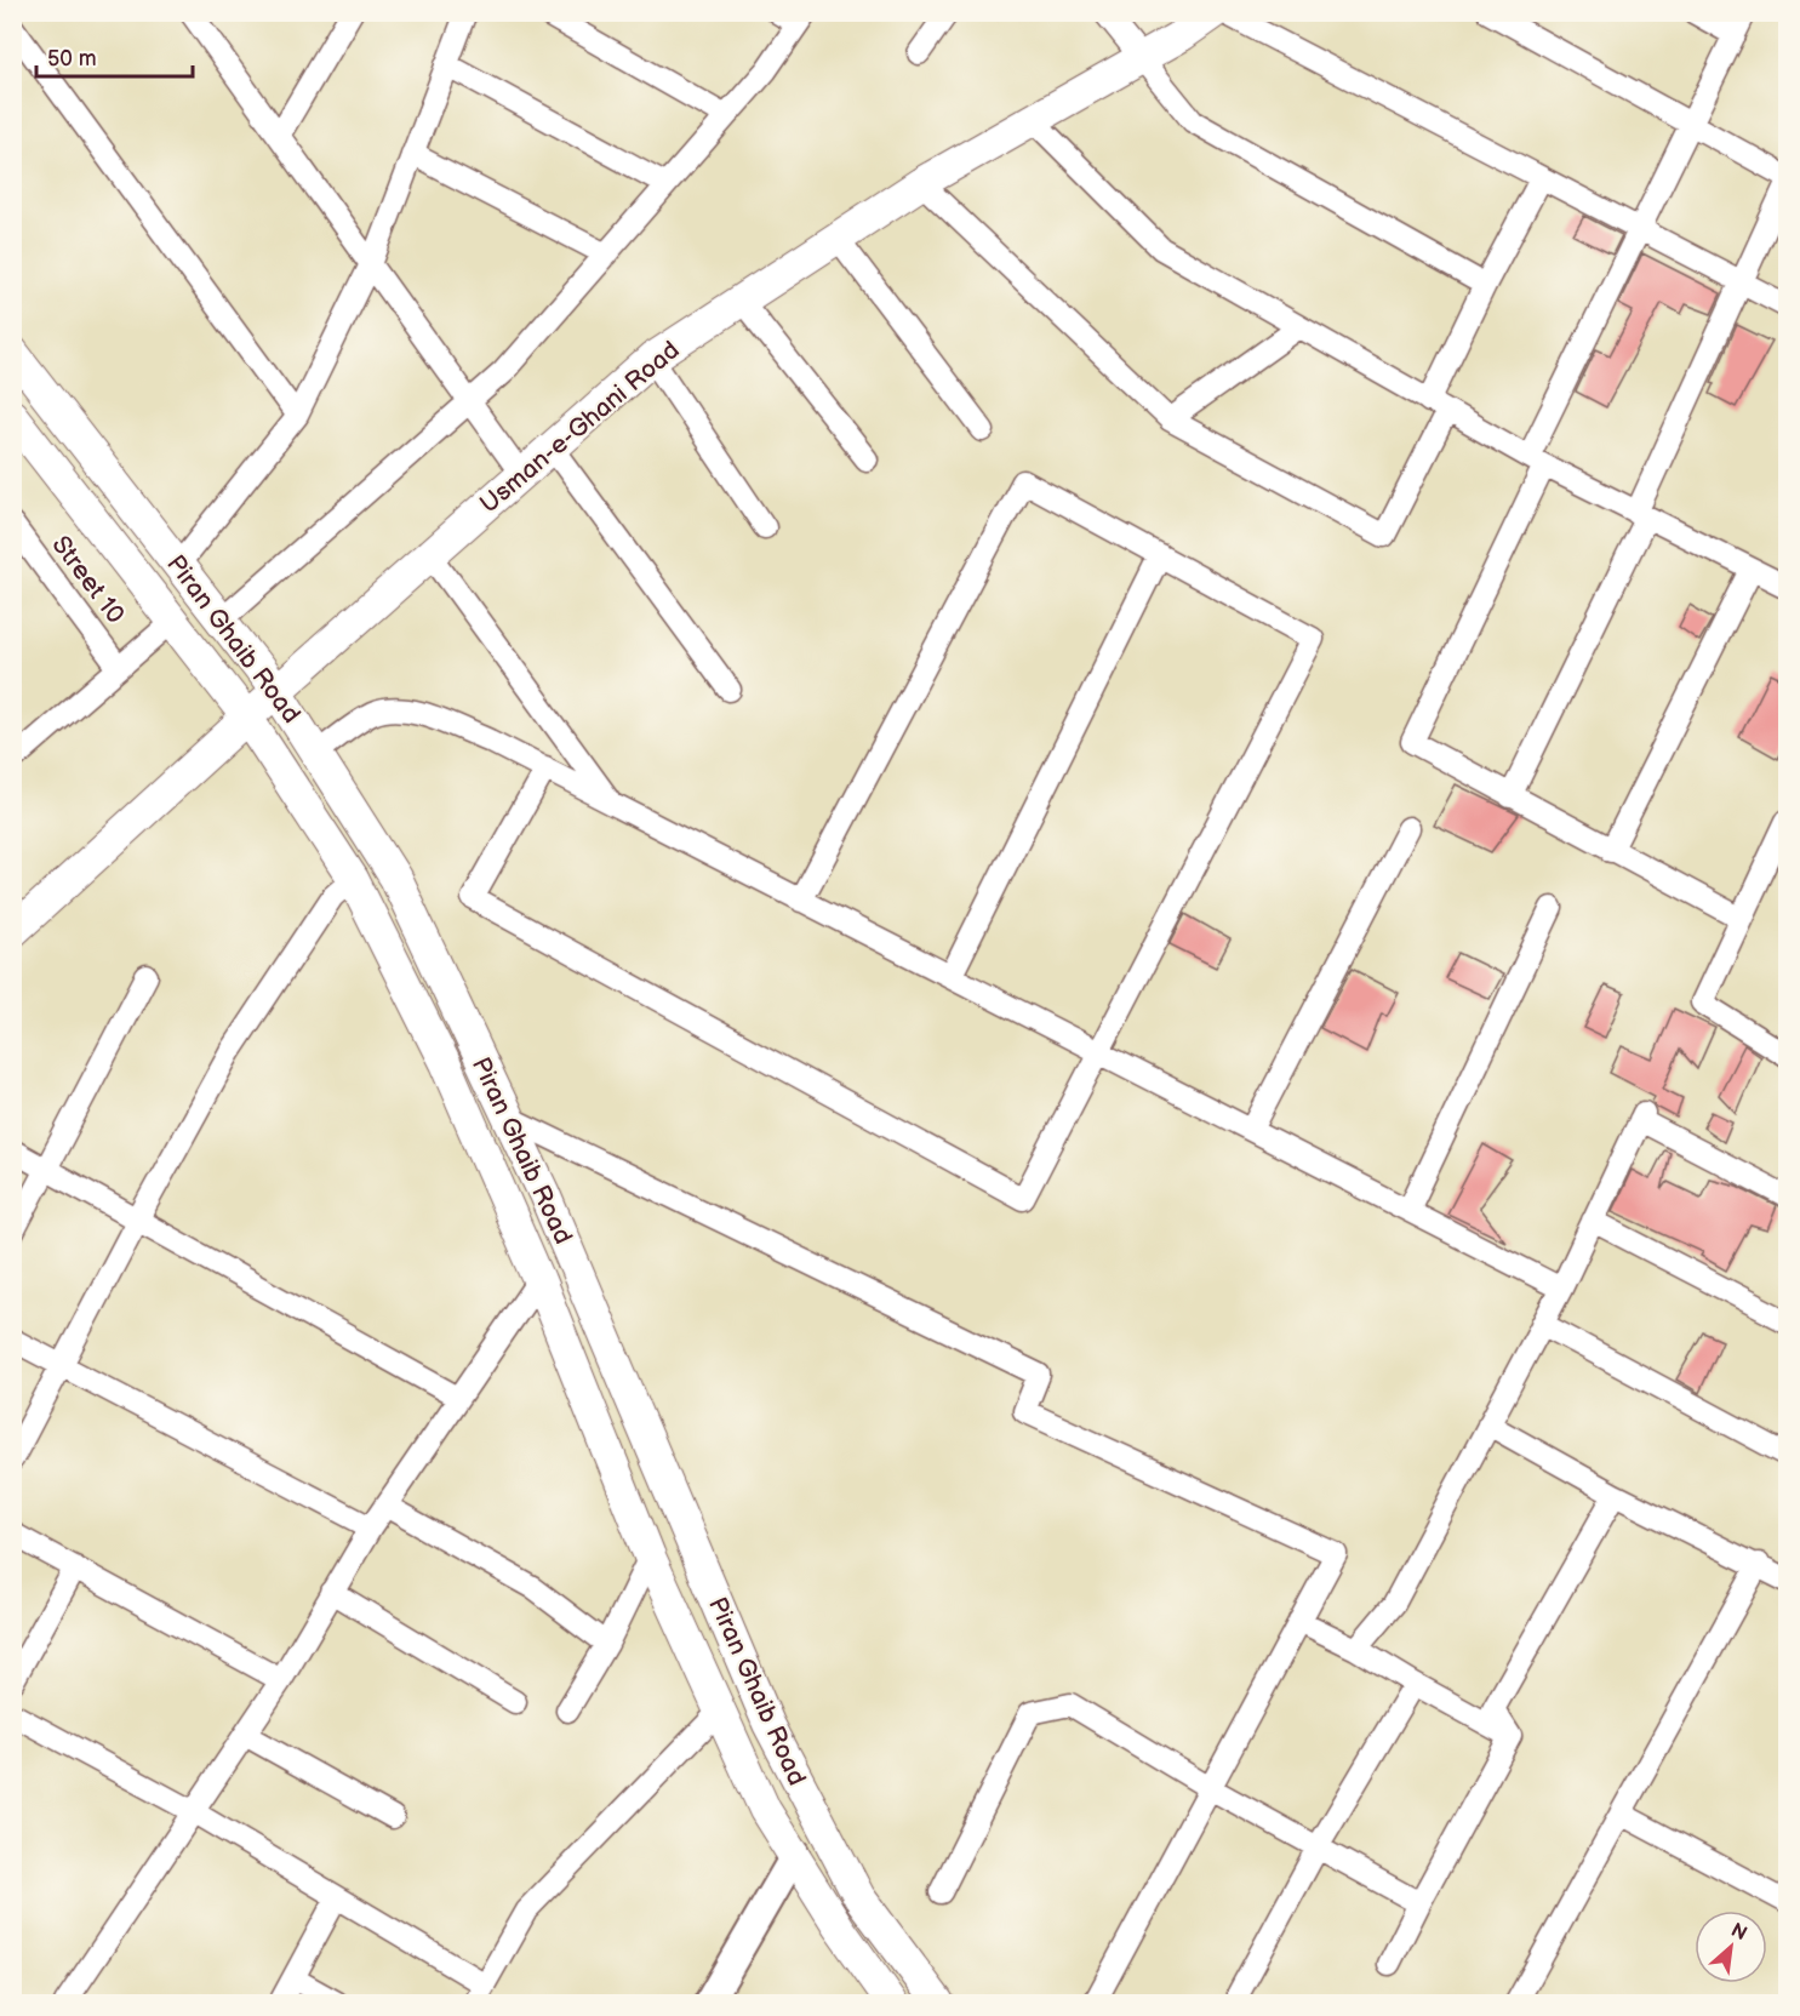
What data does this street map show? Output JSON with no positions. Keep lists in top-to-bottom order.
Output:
{
  "streets": {
    "main road": ["Usman-e-Ghani Road", "Piran Ghaib Road"],
    "street": ["Street 10"]
  },
  "crossings": [
    ["Usman-e-Ghani Road", "Piran Ghaib Road"]
  ],
  "scale_bar": "50 m",
  "north": "top right"
}
